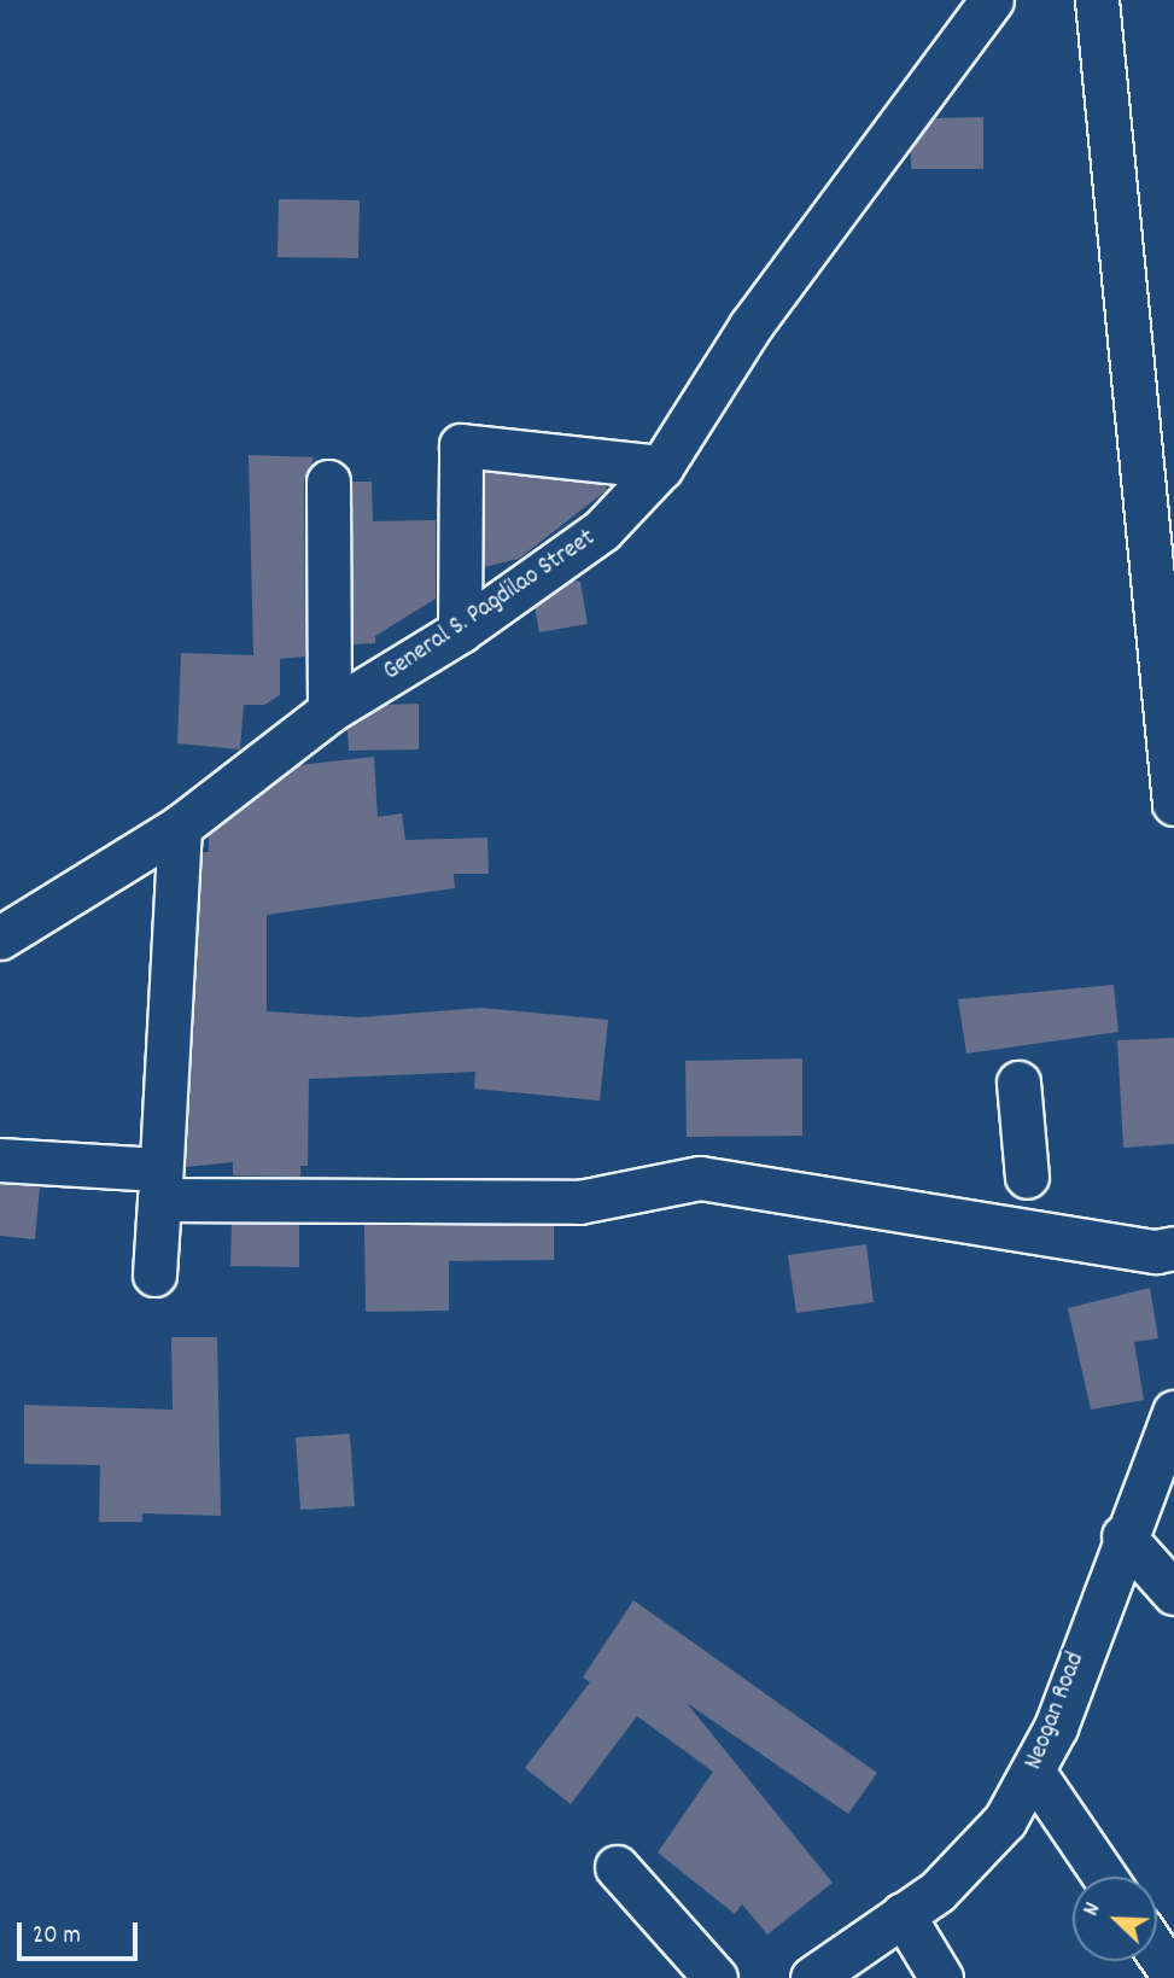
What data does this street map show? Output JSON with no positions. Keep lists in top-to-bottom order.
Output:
{
  "streets": {
    "street": ["General S. Pagdilao Street", "Neogan Road"]
  },
  "scale_bar": "20 m",
  "north": "top left"
}
